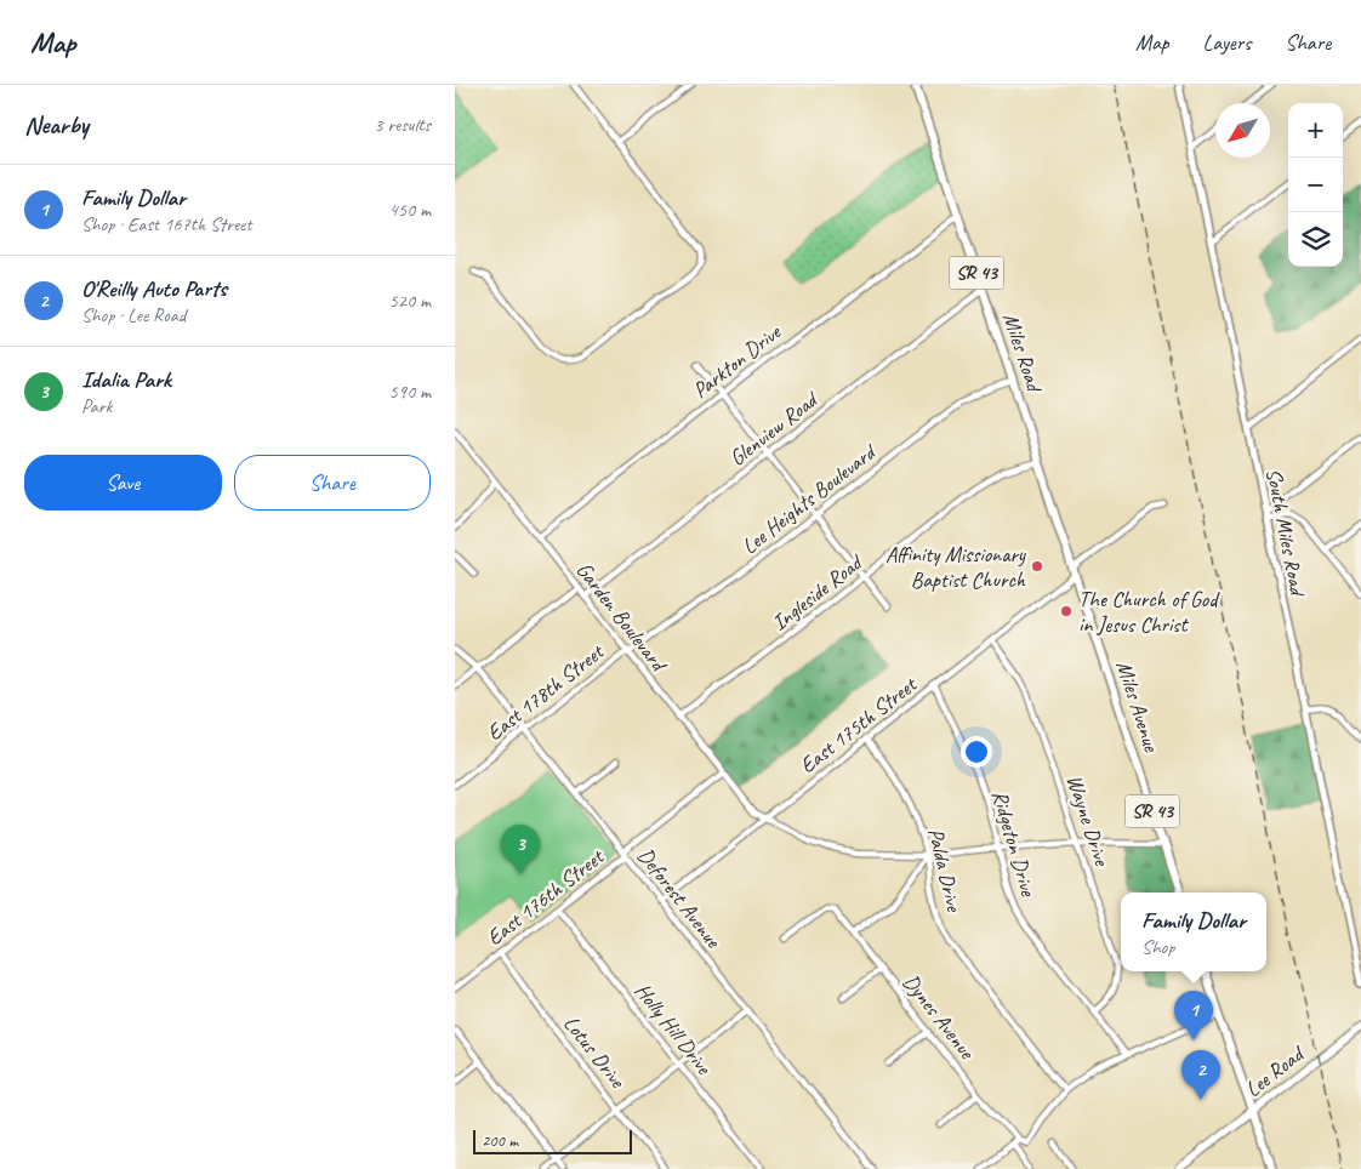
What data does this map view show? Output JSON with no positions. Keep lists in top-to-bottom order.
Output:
{
  "streets": {
    "main road": [
      "SR 43",
      "Miles Road",
      "Miles Avenue",
      "Lee Road"
    ],
    "street": [
      "Parkton Drive",
      "Glenview Road",
      "Lee Heights Boulevard",
      "South Miles Road",
      "Ingleside Road",
      "Garden Boulevard",
      "East 178th Street",
      "East 175th Street",
      "Wayne Drive",
      "Ridgeton Drive",
      "Palda Drive",
      "East 176th Street",
      "Deforest Avenue",
      "Dynes Avenue",
      "Holly Hill Drive",
      "Lotus Drive"
    ]
  },
  "crossings": [
    ["Miles Road", "Parkton Drive"],
    ["Miles Road", "Glenview Road"],
    ["Miles Road", "Lee Heights Boulevard"],
    ["Miles Road", "Ingleside Road"],
    ["Miles Road", "Miles Avenue"],
    ["Parkton Drive", "Garden Boulevard"],
    ["Glenview Road", "Garden Boulevard"],
    ["Lee Heights Boulevard", "Garden Boulevard"],
    ["Lee Heights Boulevard", "East 178th Street"],
    ["Ingleside Road", "Garden Boulevard"],
    ["Garden Boulevard", "East 178th Street"],
    ["Garden Boulevard", "Miles Avenue"],
    ["Garden Boulevard", "East 175th Street"],
    ["Garden Boulevard", "Wayne Drive"],
    ["Garden Boulevard", "Ridgeton Drive"],
    ["Garden Boulevard", "Palda Drive"],
    ["Garden Boulevard", "East 176th Street"],
    ["East 178th Street", "Deforest Avenue"],
    ["Miles Avenue", "East 175th Street"],
    ["East 175th Street", "Wayne Drive"],
    ["East 175th Street", "Ridgeton Drive"],
    ["East 175th Street", "Palda Drive"],
    ["East 175th Street", "Deforest Avenue"],
    ["Wayne Drive", "Ridgeton Drive"],
    ["Palda Drive", "Dynes Avenue"],
    ["East 176th Street", "Deforest Avenue"],
    ["East 176th Street", "Holly Hill Drive"],
    ["East 176th Street", "Lotus Drive"]
  ],
  "places": ["Affinity Missionary Baptist Church", "The Church of God in Jesus Christ"],
  "scale_bar": "200 m",
  "north": "bottom left",
  "page": {
    "header": "Map",
    "nav": ["Map", "Layers", "Share"],
    "heading": ["Nearby", "3 results"],
    "map_buttons": ["+", "−"],
    "list": [
      {
        "mark": "1",
        "name": "Family Dollar",
        "note": "Shop · East 167th Street",
        "value": "450 m"
      },
      {
        "mark": "2",
        "name": "O'Reilly Auto Parts",
        "note": "Shop · Lee Road",
        "value": "520 m"
      },
      {
        "mark": "3",
        "name": "Idalia Park",
        "note": "Park",
        "value": "590 m"
      }
    ],
    "buttons": ["Save", "Share"],
    "pins": ["3", "1", "2"],
    "popup": ["Family Dollar", "Shop"],
    "scale": "200 m"
  }
}
